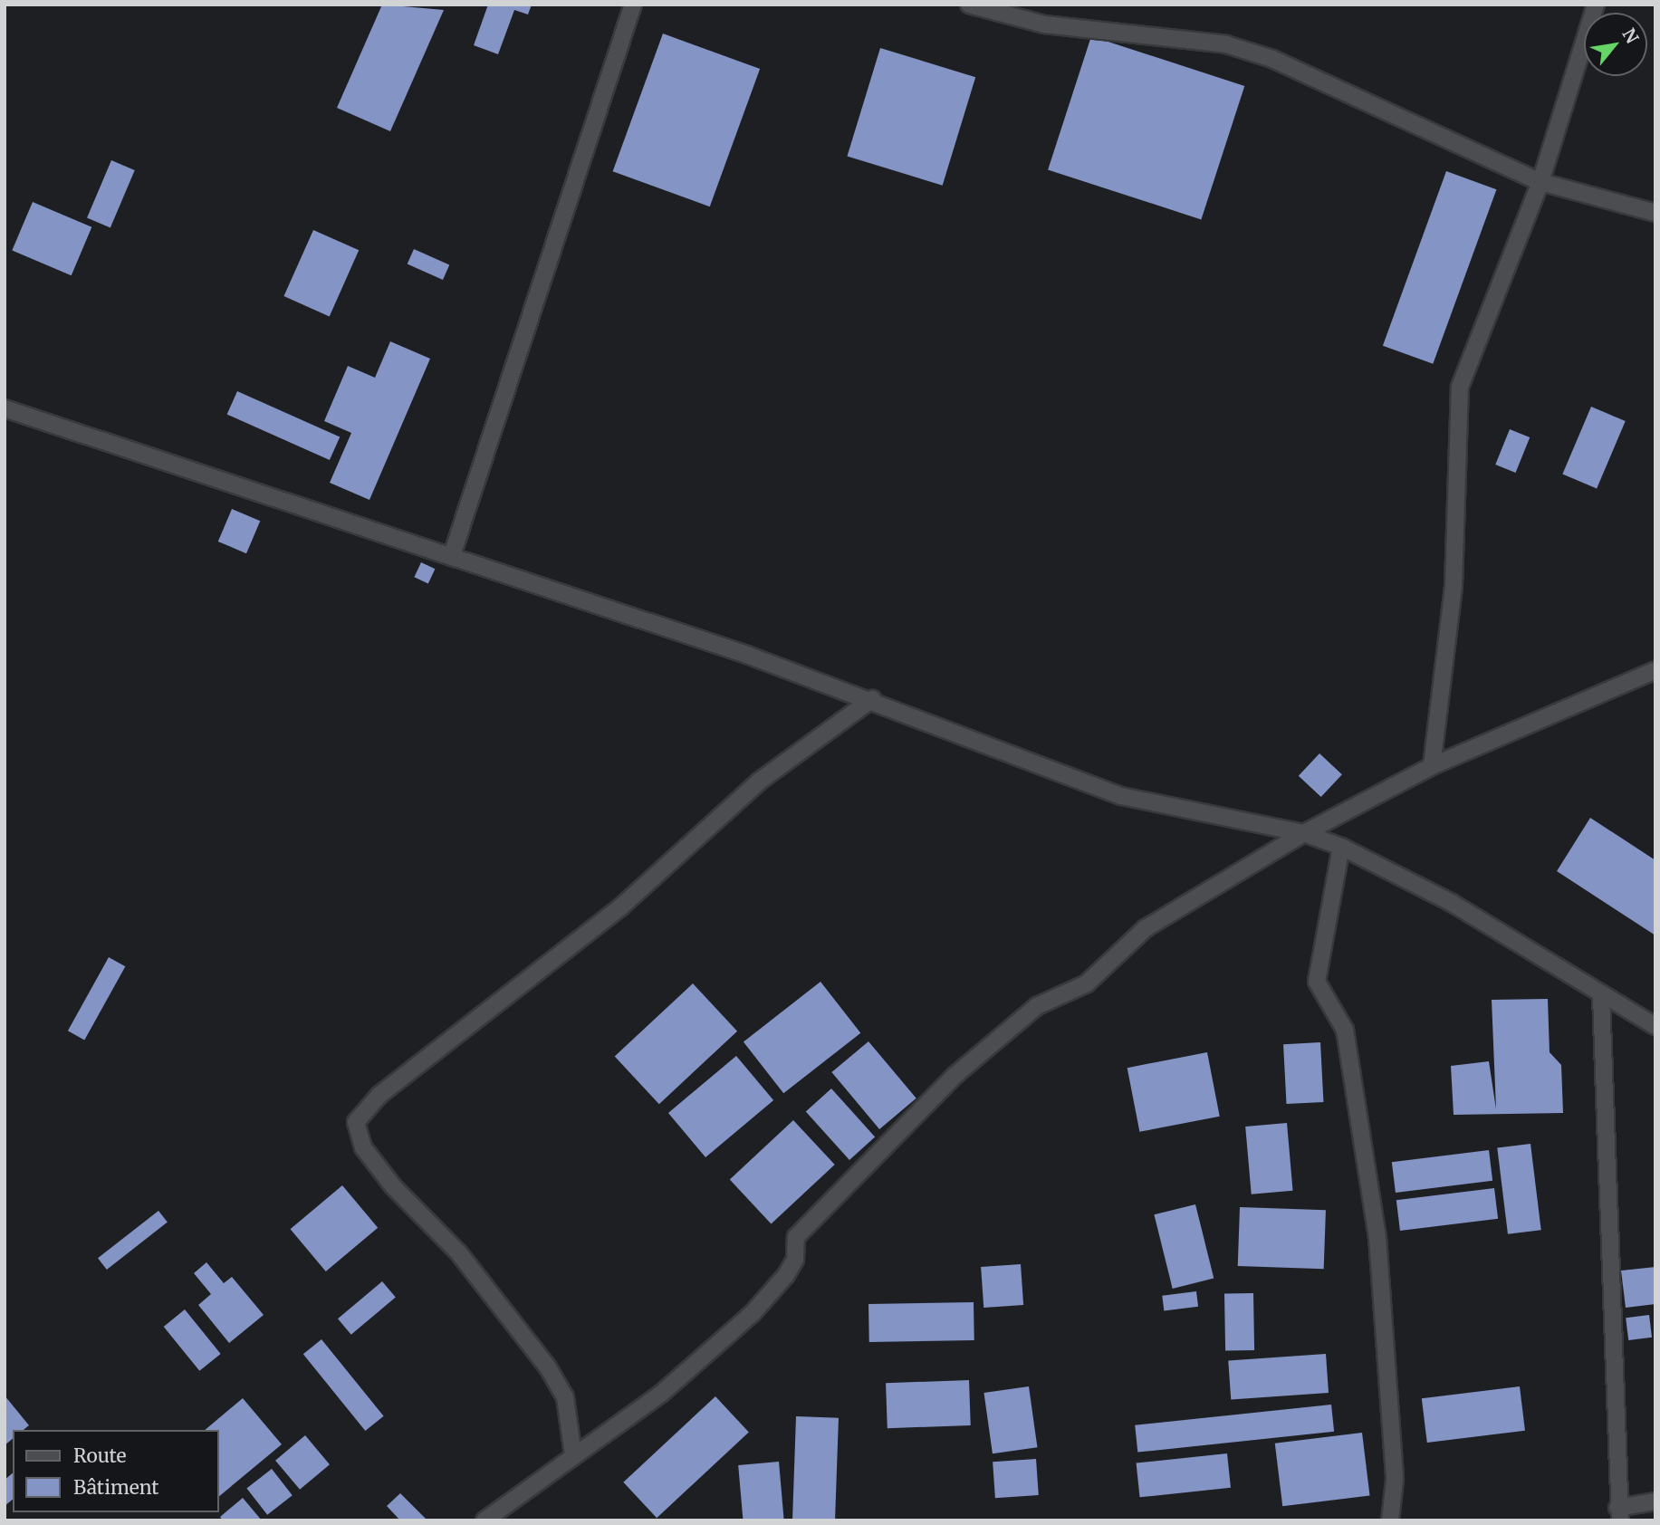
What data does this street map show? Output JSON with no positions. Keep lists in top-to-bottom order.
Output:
{
  "legend": ["Route", "Bâtiment"],
  "north": "top right"
}
